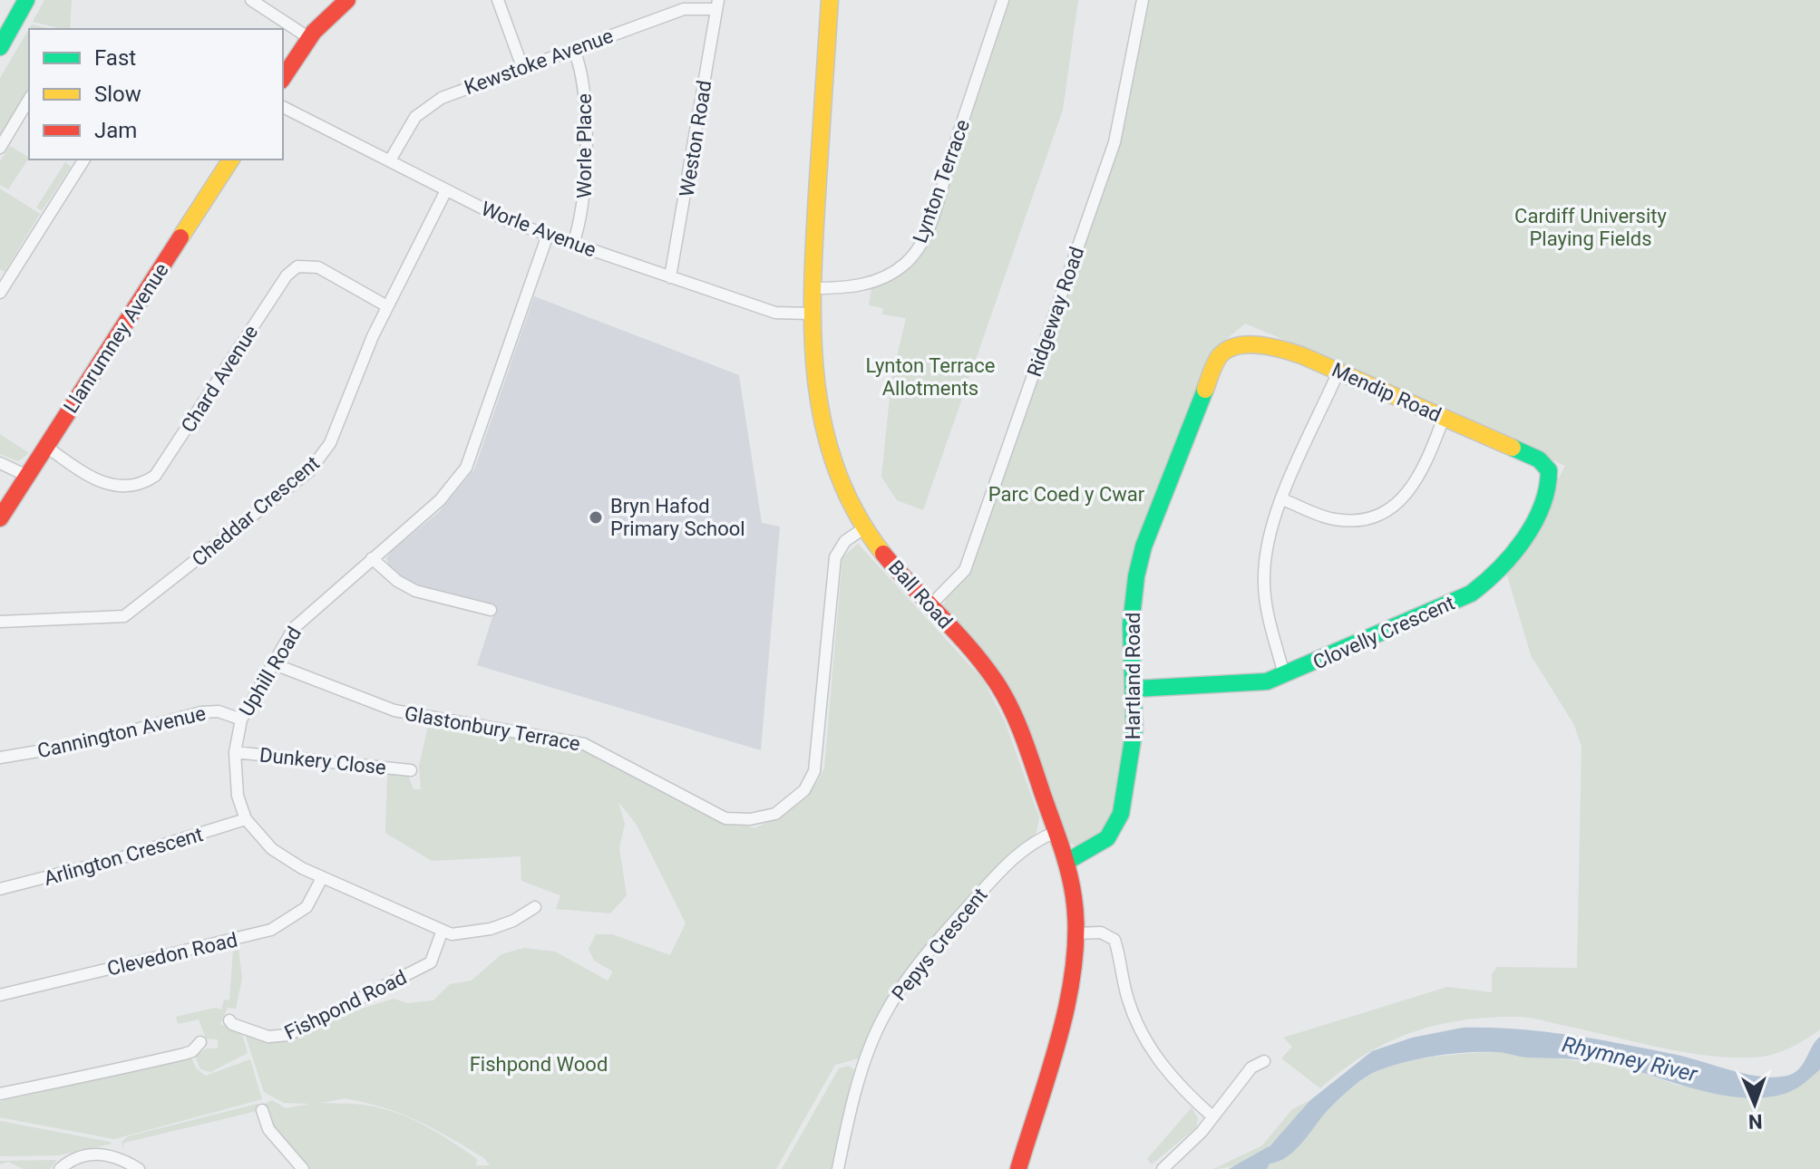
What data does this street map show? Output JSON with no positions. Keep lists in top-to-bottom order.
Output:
{
  "streets": {
    "street": [
      "Kewstoke Avenue",
      "Weston Road",
      "Worle Place",
      "Lynton Terrace",
      "Worle Avenue",
      "Ridgeway Road",
      "Llanrumney Avenue",
      "Chard Avenue",
      "Mendip Road",
      "Cheddar Crescent",
      "Ball Road",
      "Clovelly Crescent",
      "Uphill Road",
      "Hartland Road",
      "Glastonbury Terrace",
      "Cannington Avenue",
      "Dunkery Close",
      "Arlington Crescent",
      "Pepys Crescent",
      "Clevedon Road",
      "Fishpond Road"
    ]
  },
  "crossings": [
    ["Kewstoke Avenue", "Weston Road"],
    ["Kewstoke Avenue", "Worle Place"],
    ["Kewstoke Avenue", "Worle Avenue"],
    ["Weston Road", "Worle Avenue"],
    ["Worle Place", "Worle Avenue"],
    ["Lynton Terrace", "Ball Road"],
    ["Worle Avenue", "Cheddar Crescent"],
    ["Worle Avenue", "Ball Road"],
    ["Worle Avenue", "Uphill Road"],
    ["Ridgeway Road", "Ball Road"],
    ["Llanrumney Avenue", "Chard Avenue"],
    ["Chard Avenue", "Cheddar Crescent"],
    ["Mendip Road", "Clovelly Crescent"],
    ["Mendip Road", "Hartland Road"],
    ["Ball Road", "Hartland Road"],
    ["Ball Road", "Glastonbury Terrace"],
    ["Ball Road", "Pepys Crescent"],
    ["Clovelly Crescent", "Hartland Road"],
    ["Uphill Road", "Glastonbury Terrace"],
    ["Uphill Road", "Cannington Avenue"],
    ["Uphill Road", "Dunkery Close"],
    ["Uphill Road", "Arlington Crescent"],
    ["Uphill Road", "Clevedon Road"],
    ["Uphill Road", "Fishpond Road"]
  ],
  "water": ["Rhymney River"],
  "parks": [
    "Cardiff University Playing Fields",
    "Lynton Terrace Allotments",
    "Parc Coed y Cwar",
    "Fishpond Wood"
  ],
  "places": ["Bryn Hafod Primary School"],
  "legend": ["Fast", "Slow", "Jam"],
  "north": "bottom"
}
